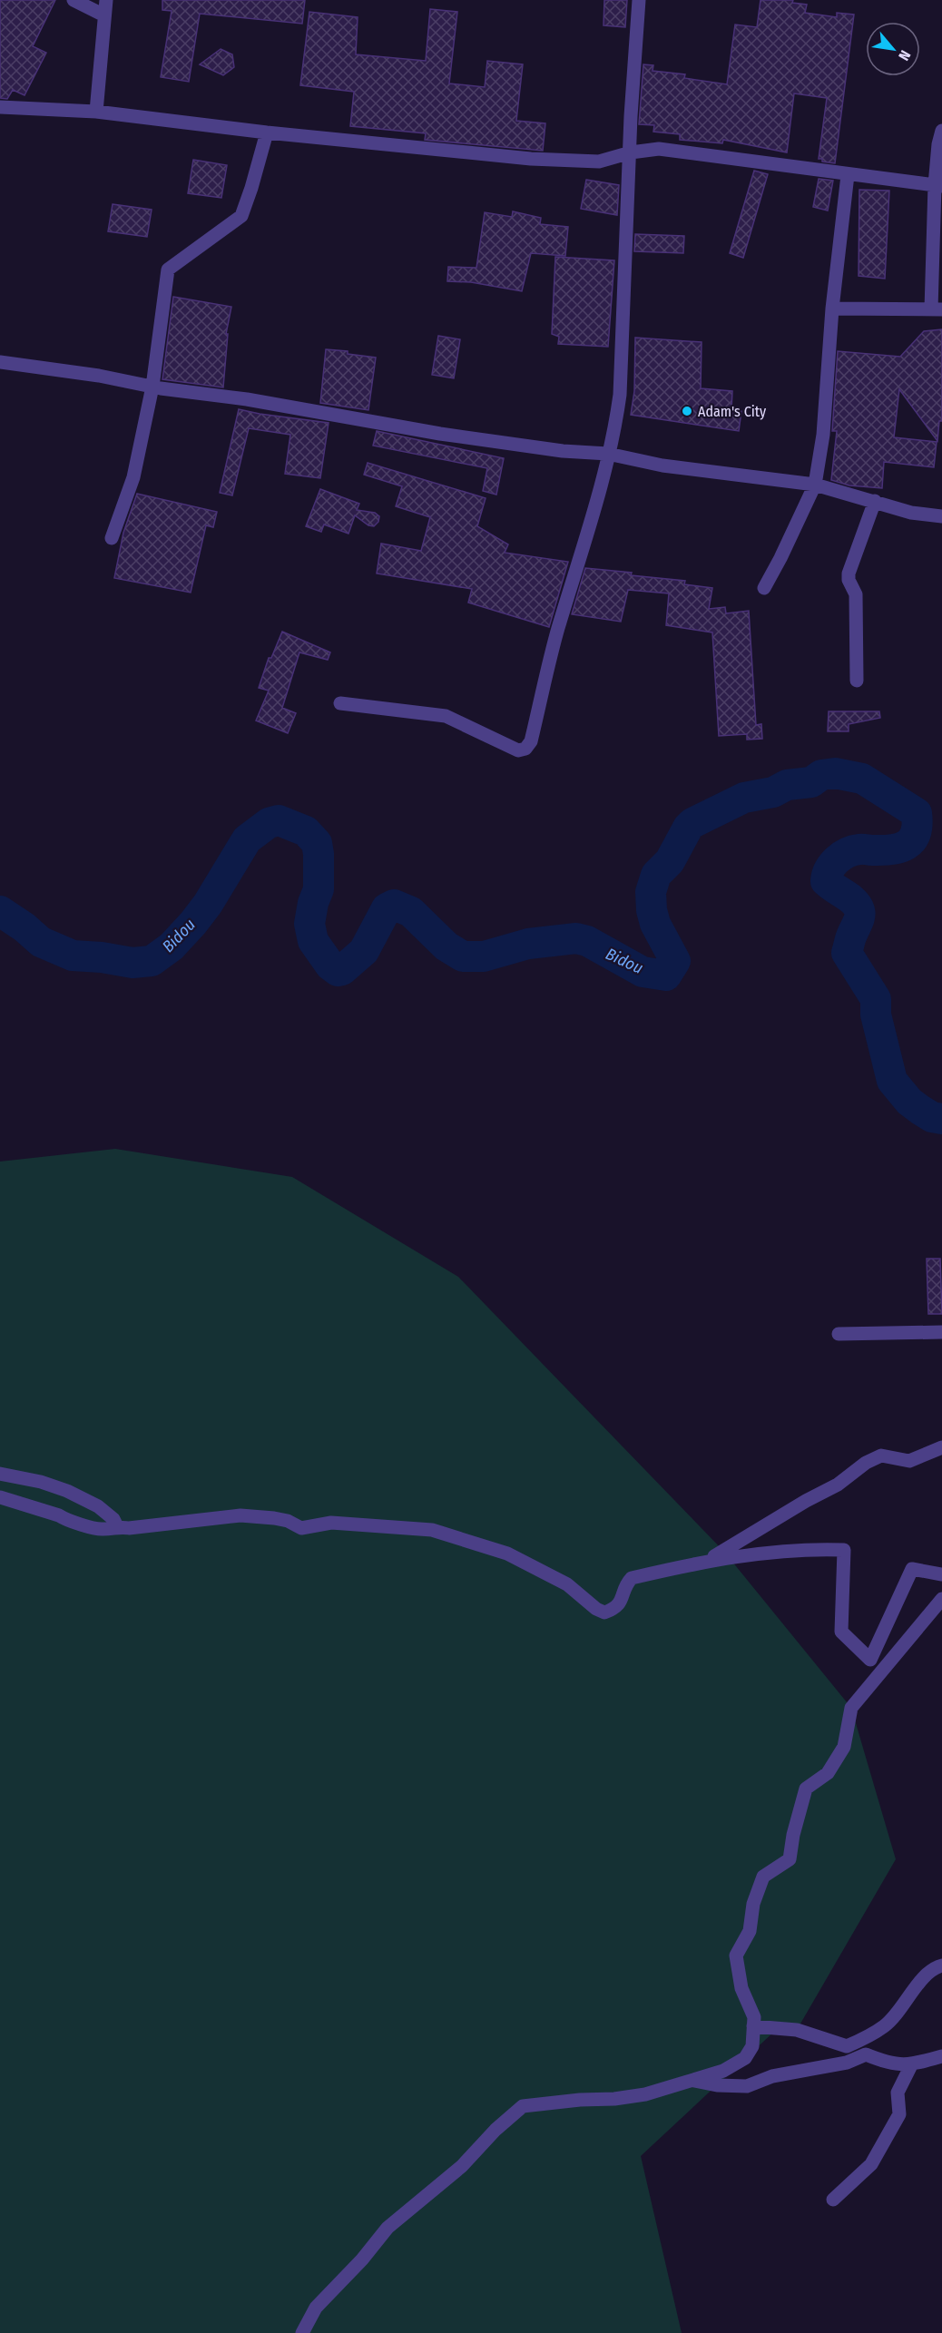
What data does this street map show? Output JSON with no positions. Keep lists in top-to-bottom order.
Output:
{
  "water": ["Bidou"],
  "places": ["Adam's City"],
  "north": "bottom right"
}
